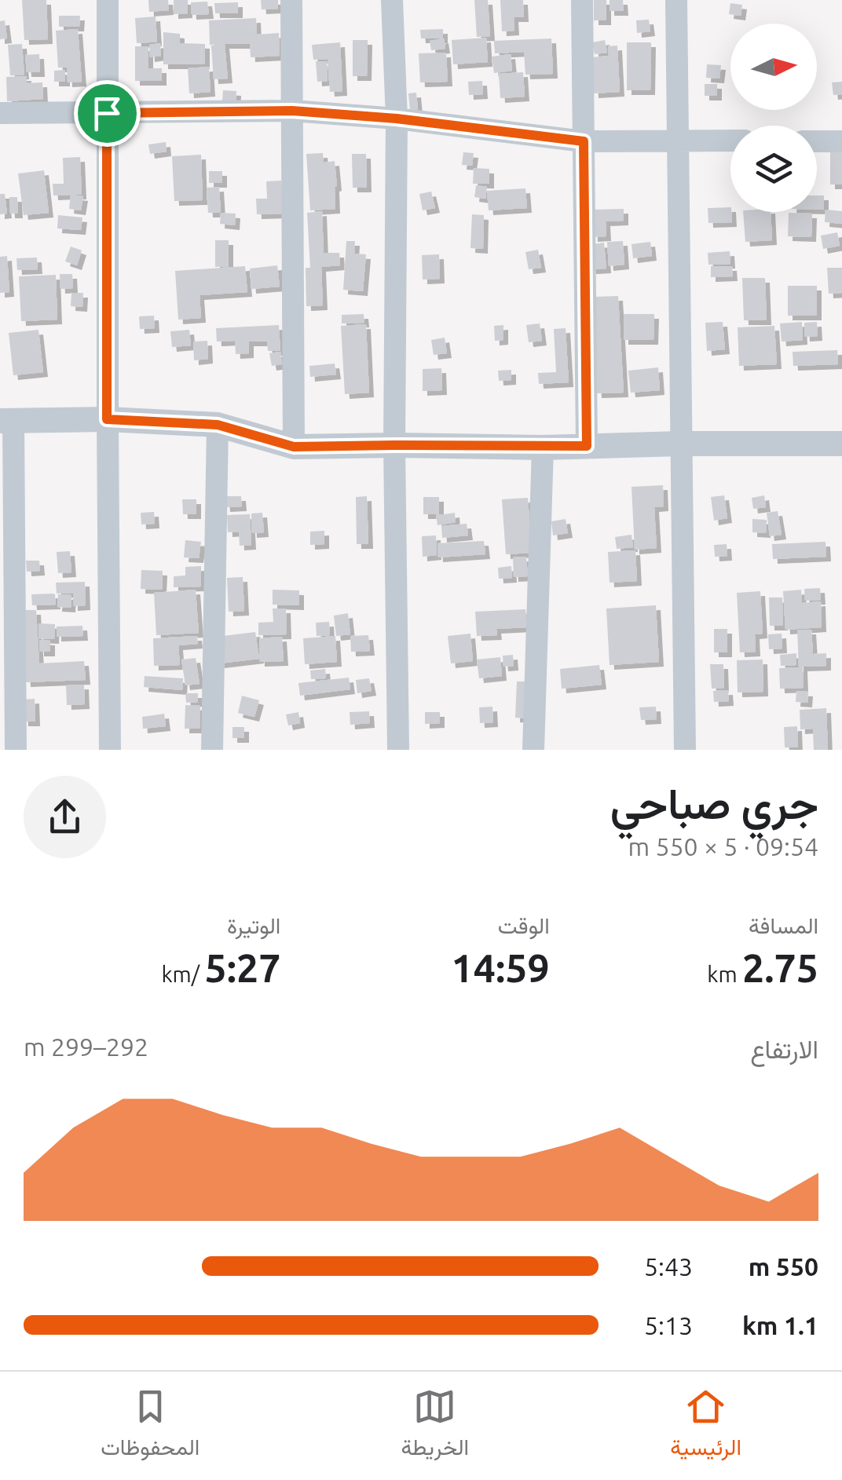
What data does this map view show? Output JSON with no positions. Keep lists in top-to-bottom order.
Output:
{
  "north": "right",
  "page": {
    "heading": ["جري صباحي", "09:54 · 5 × 550 m"],
    "stats": [
      ["المسافة", "2.75 km"],
      ["الوقت", "14:59"],
      ["الوتيرة", "5:27 /km"]
    ],
    "chart": ["الارتفاع", "292–299 m"],
    "list": [
      {
        "name": "550 m",
        "note": "5:43"
      },
      {
        "name": "1.1 km",
        "note": "5:13"
      }
    ],
    "tabs": ["الرئيسية", "الخريطة", "المحفوظات"]
  }
}
